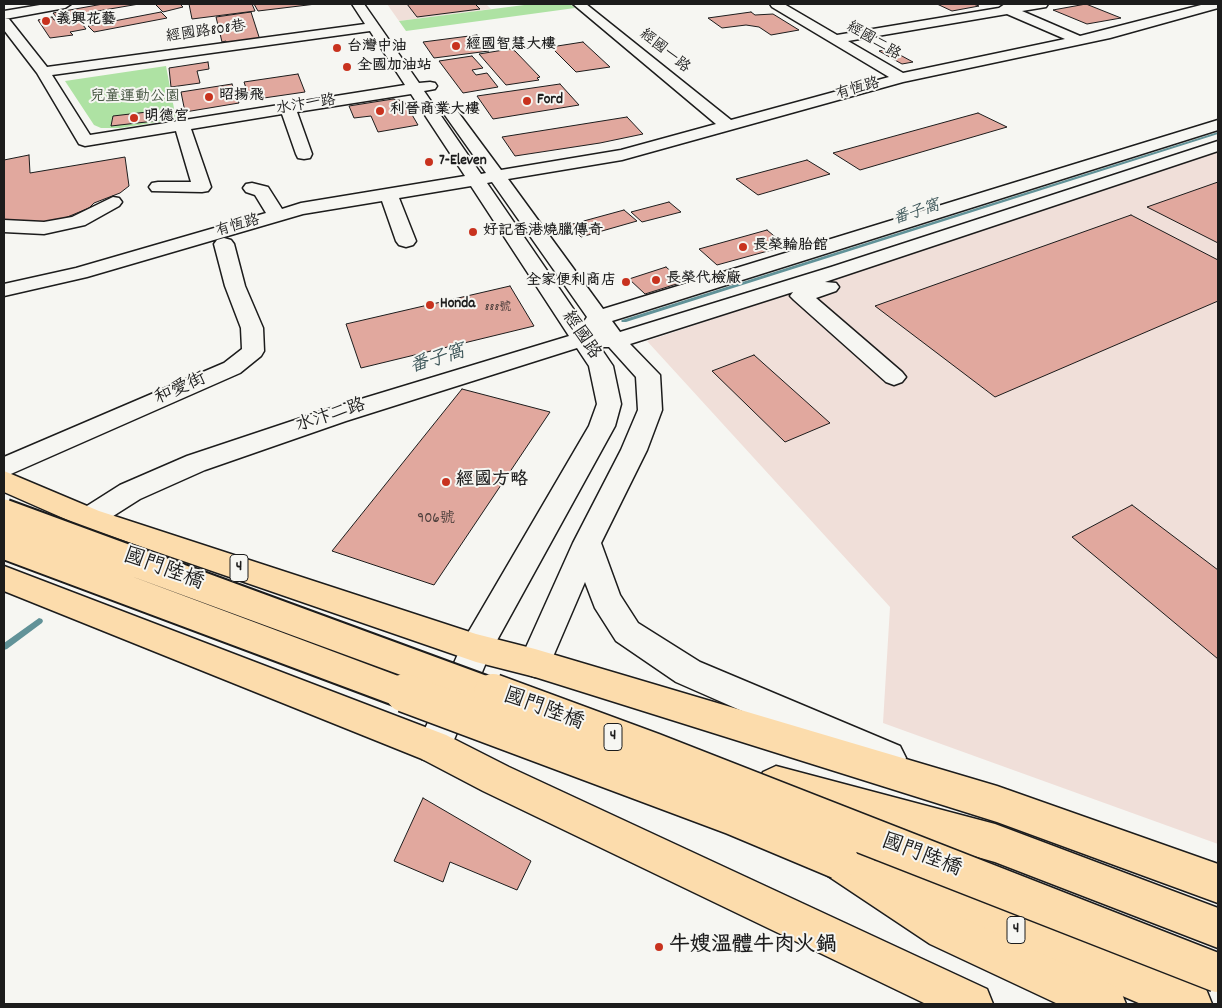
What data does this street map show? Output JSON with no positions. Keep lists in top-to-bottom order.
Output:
{
  "streets": {
    "main road": ["4", "國門陸橋"],
    "street": [
      "經國路808巷",
      "經國二路",
      "經國一路",
      "有恆路",
      "水汴一路",
      "經國路",
      "和愛街",
      "水汴二路"
    ]
  },
  "crossings": [
    ["經國路808巷", "水汴一路"],
    ["經國路808巷", "經國路"],
    ["經國二路", "有恆路"],
    ["經國一路", "有恆路"],
    ["有恆路", "經國路"],
    ["水汴一路", "經國路"],
    ["經國路", "水汴二路"],
    ["經國路", "4"],
    ["水汴二路", "4"]
  ],
  "water": ["番子窩"],
  "parks": ["兒童運動公園"],
  "places": [
    "義興花藝",
    "經國智慧大樓",
    "台灣中油",
    "全國加油站",
    "昭揚飛",
    "Ford",
    "利晉商業大樓",
    "明德宮",
    "7-Eleven",
    "好記香港燒臘傳奇",
    "長榮輪胎館",
    "長榮代檢廠",
    "全家便利商店",
    "Honda",
    "經國方略",
    "牛嫂溫體牛肉火鍋"
  ],
  "house_numbers": ["888號", "906號"]
}
